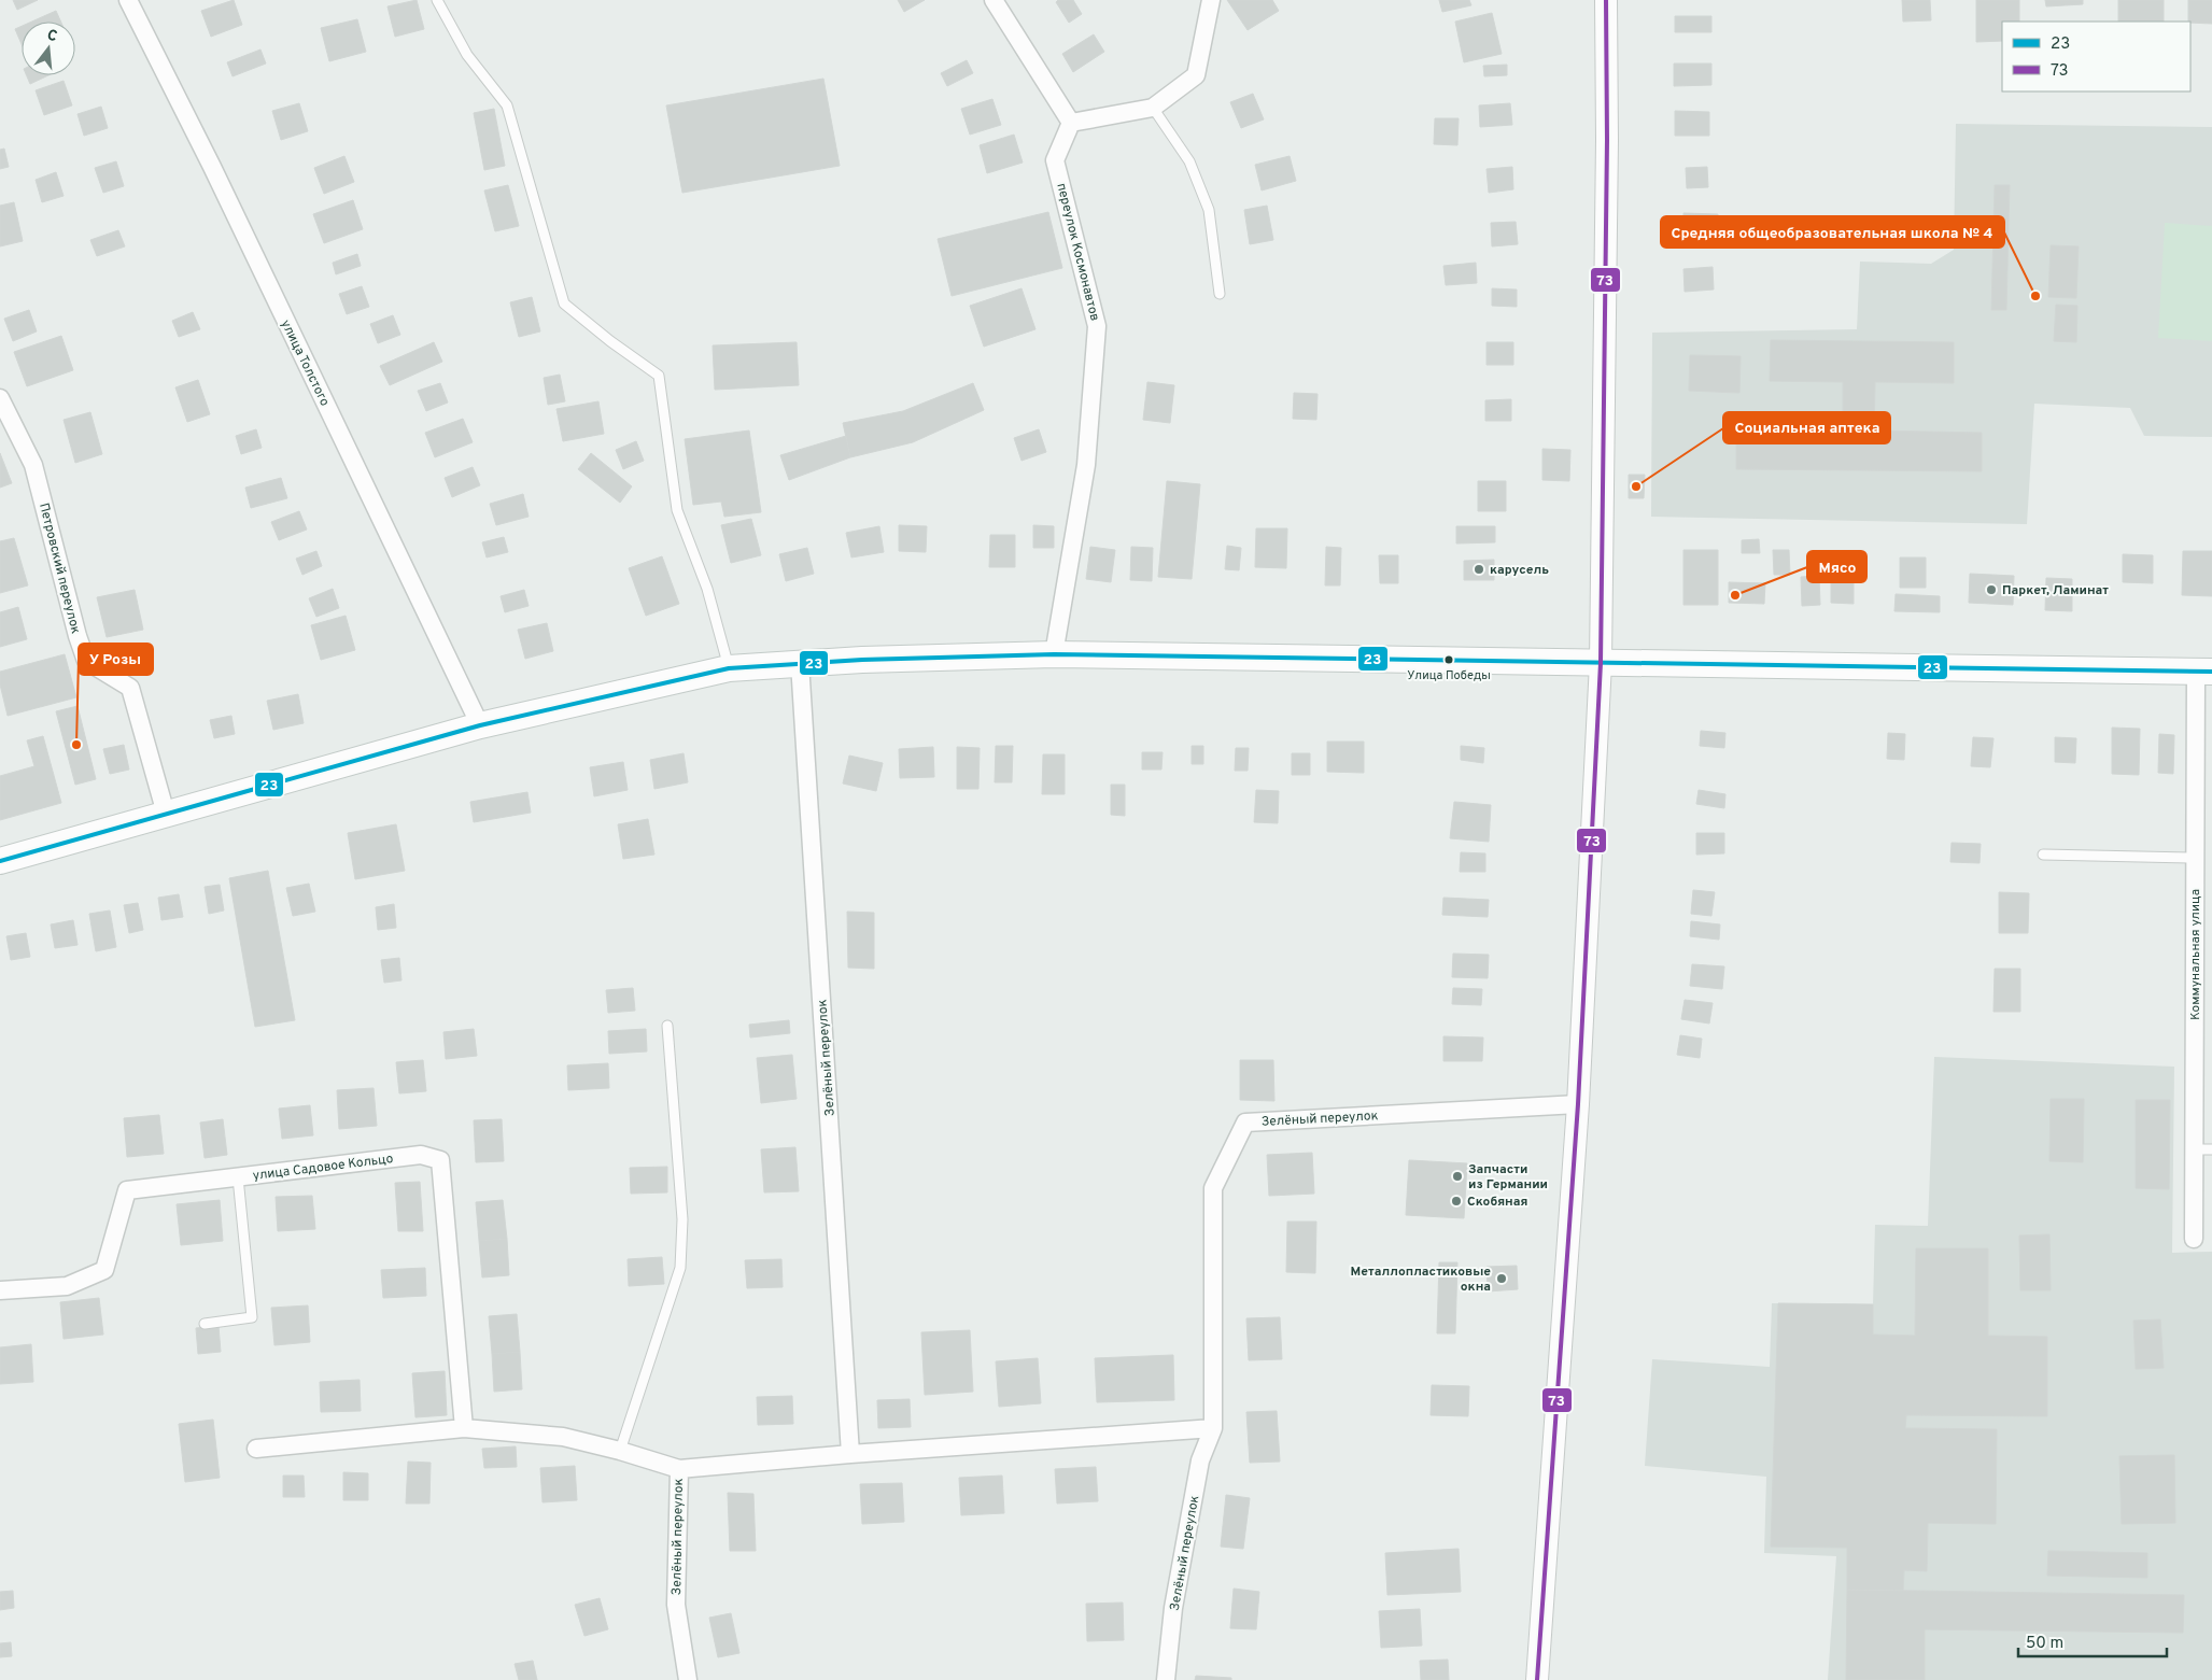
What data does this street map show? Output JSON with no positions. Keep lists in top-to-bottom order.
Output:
{
  "streets": {
    "street": [
      "переулок Космонавтов",
      "улица Толстого",
      "Петровский переулок",
      "Коммунальная улица",
      "Зелёный переулок",
      "улица Садовое Кольцо"
    ]
  },
  "places": [
    "Средняя общеобразовательная школа № 4",
    "Социальная аптека",
    "карусель",
    "Паркет, Ламинат",
    "Мясо",
    "Улица Победы",
    "У Розы",
    "Запчасти из Германии",
    "Скобяная",
    "Металлопластиковые окна"
  ],
  "lines": ["transit line 73", "transit line 23"],
  "legend": ["23", "73"],
  "scale_bar": "50 m",
  "north": "top"
}
